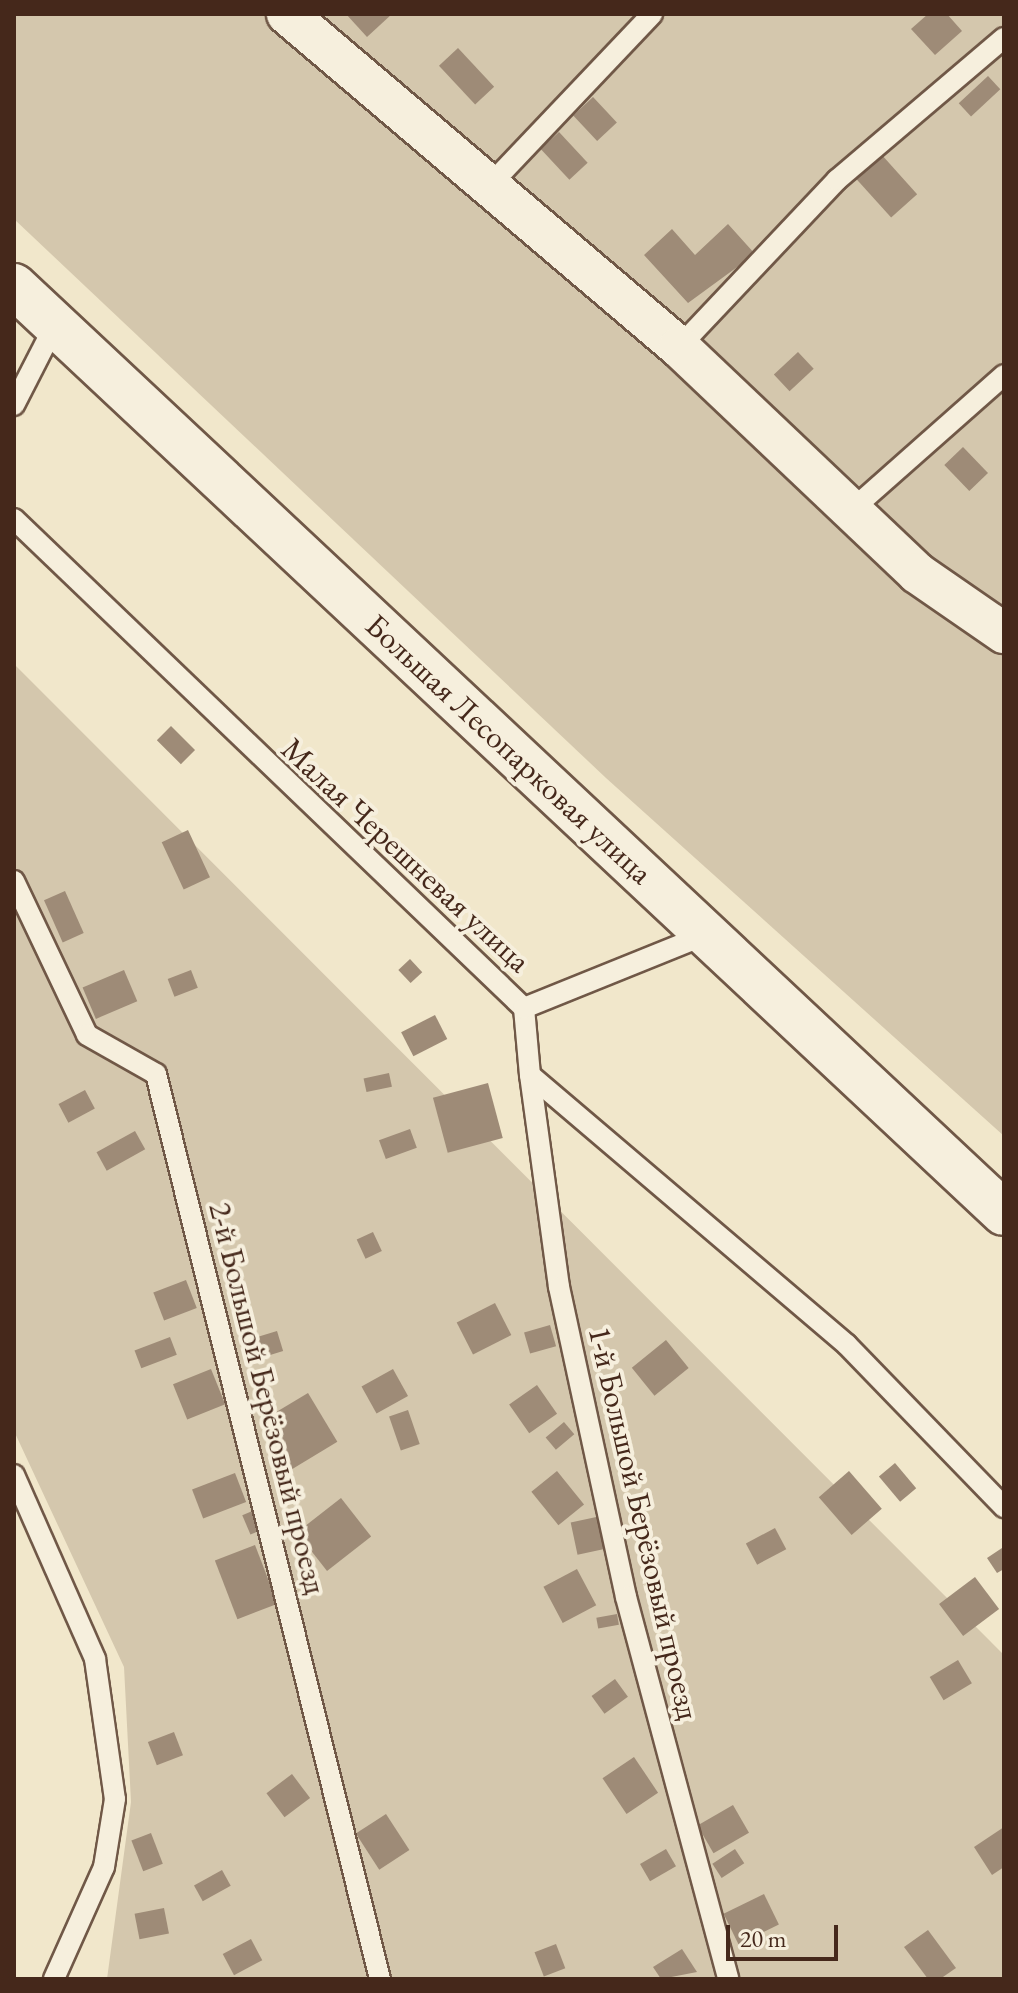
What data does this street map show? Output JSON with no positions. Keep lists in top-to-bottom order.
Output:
{
  "streets": {
    "main road": ["Большая Лесопарковая улица"],
    "lane": ["Малая Черешневая улица", "2-й Большой Берёзовый проезд", "1-й Большой Берёзовый проезд"]
  },
  "crossings": [
    ["Малая Черешневая улица", "1-й Большой Берёзовый проезд"]
  ],
  "scale_bar": "20 m"
}
